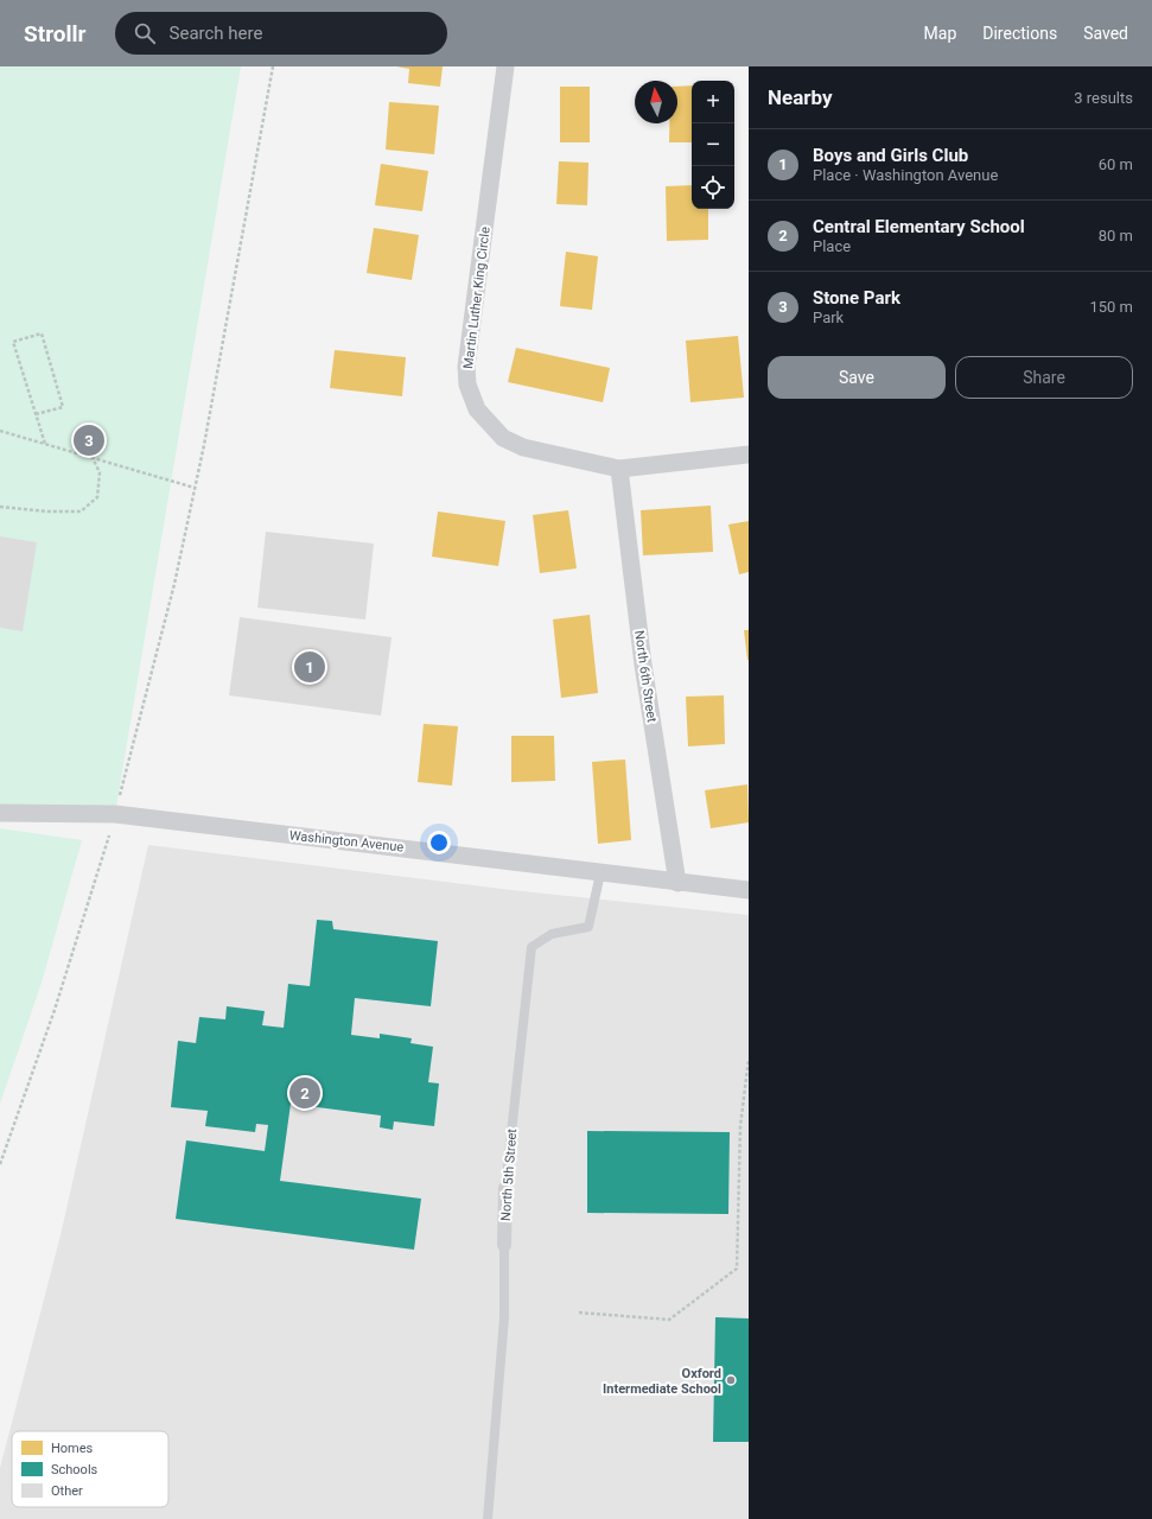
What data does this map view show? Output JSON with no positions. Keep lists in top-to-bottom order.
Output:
{
  "streets": {
    "street": [
      "Martin Luther King Circle",
      "North 6th Street",
      "Washington Avenue",
      "North 5th Street"
    ]
  },
  "crossings": [
    ["Martin Luther King Circle", "North 6th Street"],
    ["North 6th Street", "Washington Avenue"],
    ["Washington Avenue", "North 5th Street"]
  ],
  "places": ["Oxford Intermediate School"],
  "legend": ["Homes", "Schools", "Other"],
  "north": "top",
  "page": {
    "header": "Strollr",
    "search": "Search here",
    "nav": ["Map", "Directions", "Saved"],
    "heading": ["Nearby", "3 results"],
    "map_buttons": ["+", "−"],
    "list": [
      {
        "mark": "1",
        "name": "Boys and Girls Club",
        "note": "Place · Washington Avenue",
        "value": "60 m"
      },
      {
        "mark": "2",
        "name": "Central Elementary School",
        "note": "Place",
        "value": "80 m"
      },
      {
        "mark": "3",
        "name": "Stone Park",
        "note": "Park",
        "value": "150 m"
      }
    ],
    "buttons": ["Save", "Share"],
    "pins": ["3", "1", "2"]
  }
}
